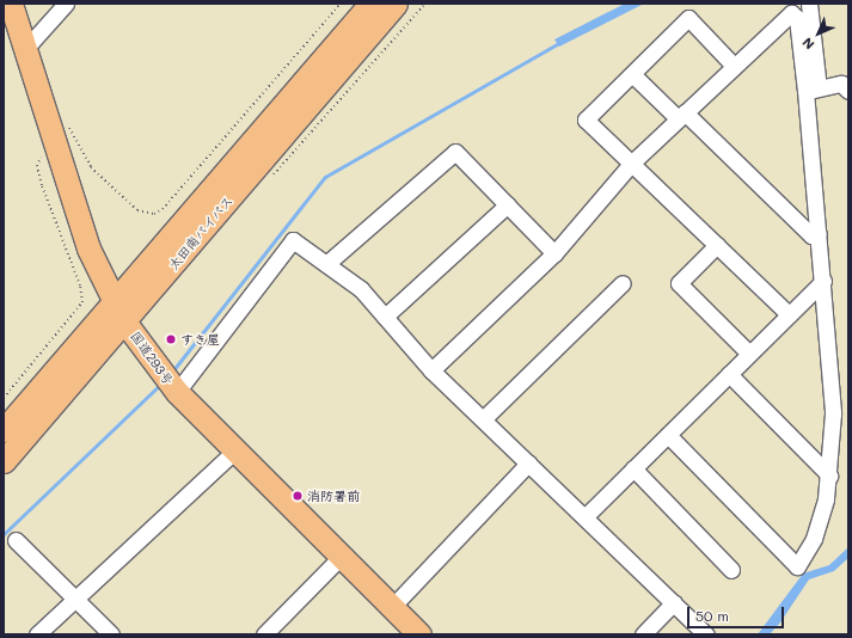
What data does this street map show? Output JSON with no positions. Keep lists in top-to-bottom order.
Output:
{
  "streets": {
    "highway": ["太田南バイパス", "国道293号"]
  },
  "crossings": [
    ["太田南バイパス", "国道293号"]
  ],
  "places": ["すき屋", "消防署前"],
  "scale_bar": "50 m",
  "north": "bottom left"
}
